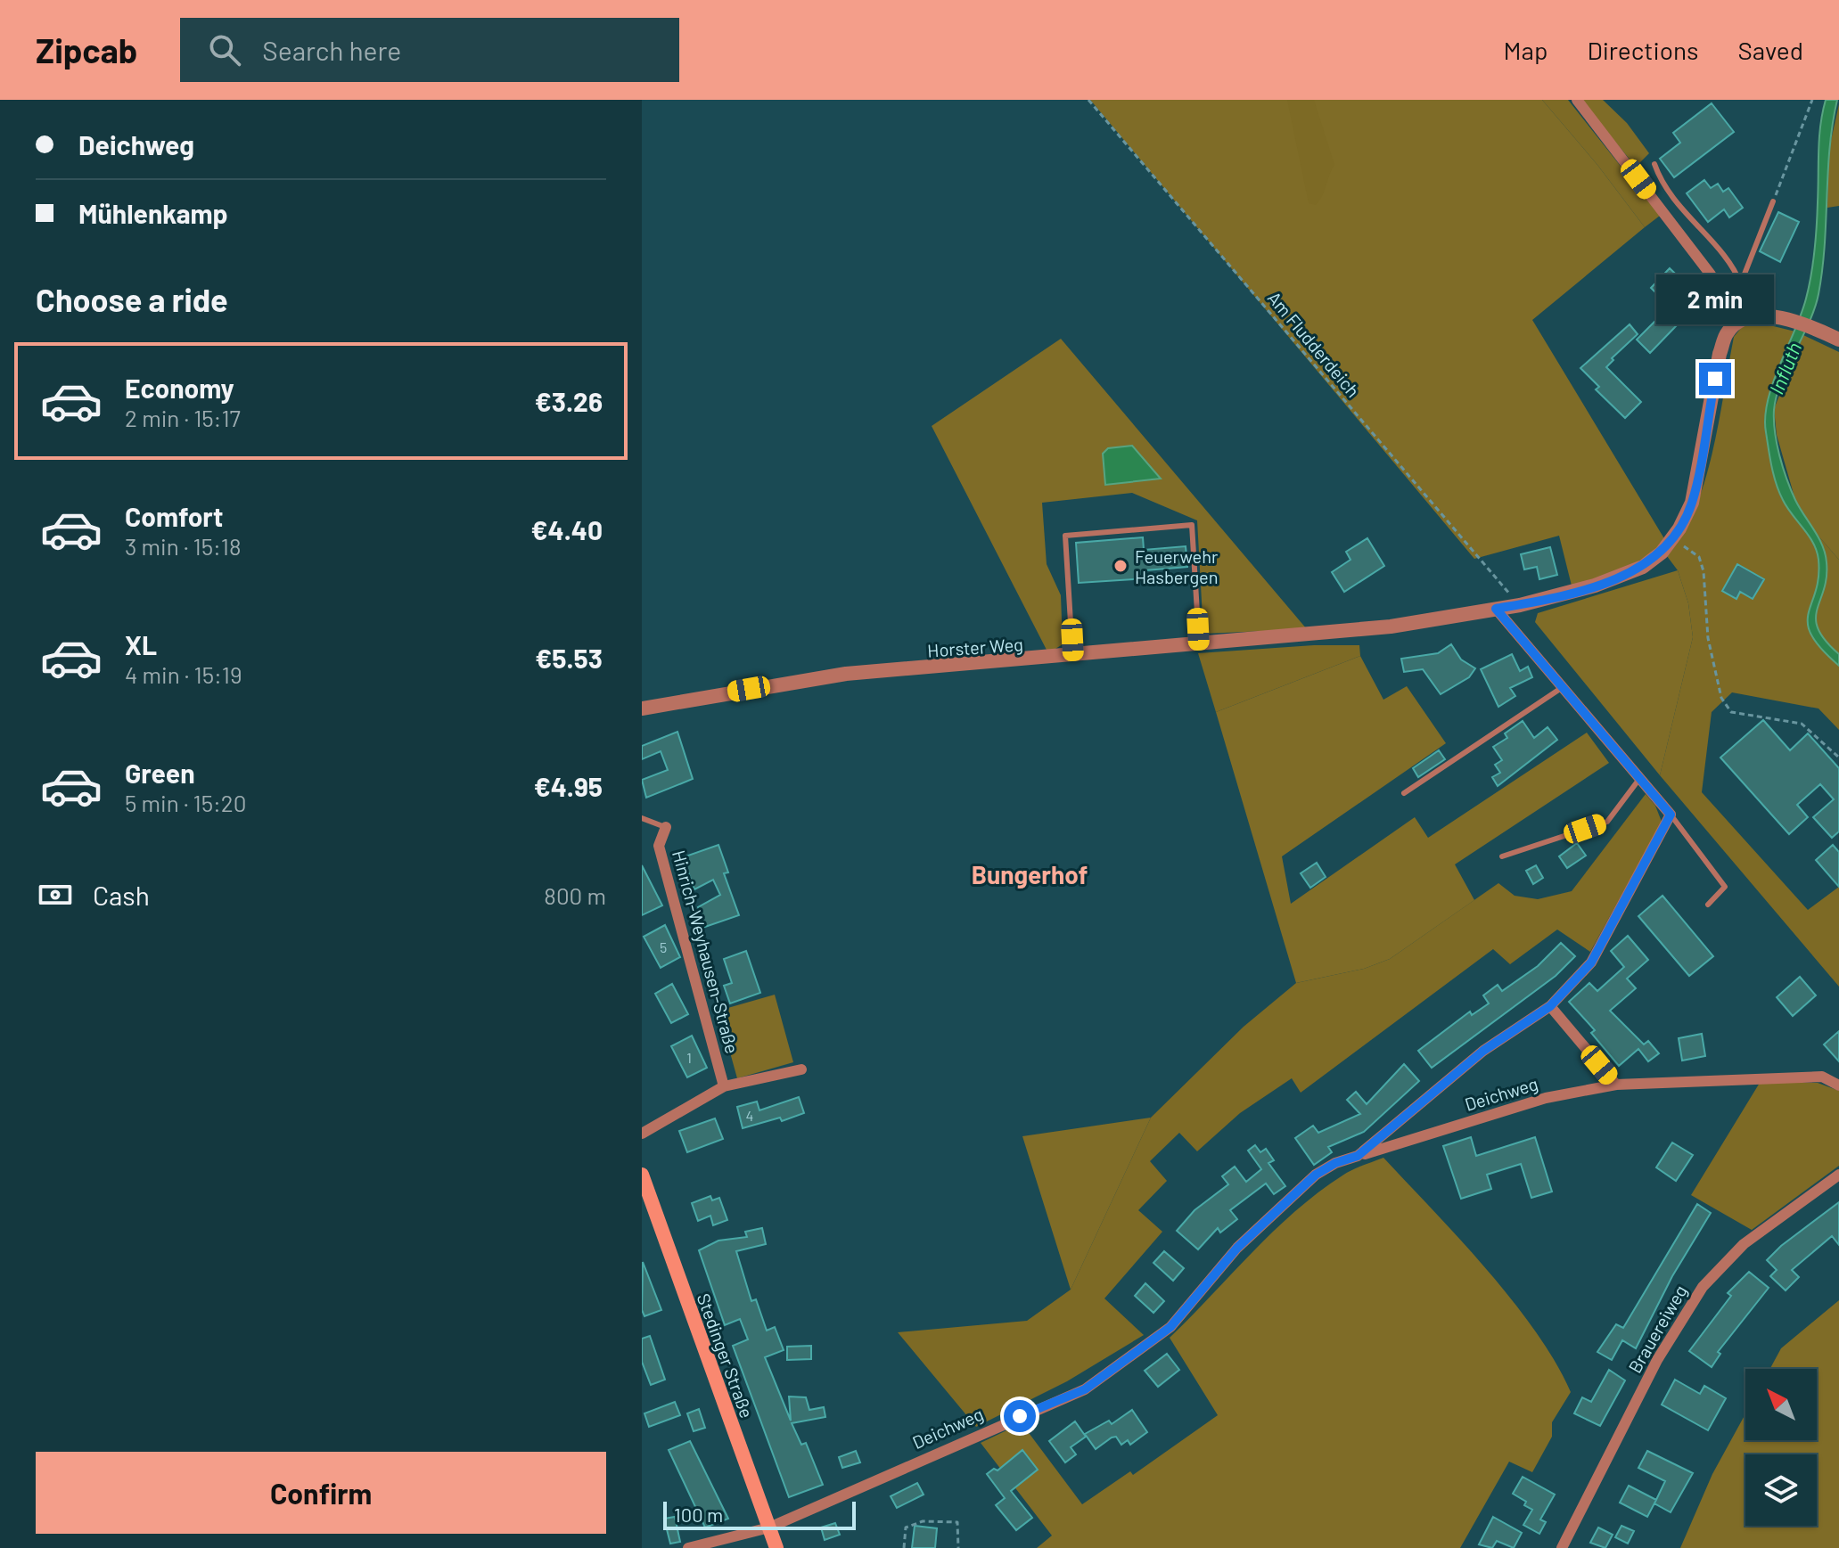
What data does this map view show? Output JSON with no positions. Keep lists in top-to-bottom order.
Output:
{
  "streets": {
    "main road": ["Stedinger Straße"],
    "street": [
      "Horster Weg",
      "Hinrich-Weyhausen-Straße",
      "Deichweg",
      "Brauereiweg"
    ],
    "path": ["Am Fludderdeich"]
  },
  "crossings": [
    ["Am Fludderdeich", "Horster Weg"],
    ["Deichweg", "Stedinger Straße"]
  ],
  "districts": ["Bungerhof"],
  "water": ["Influth"],
  "places": ["Feuerwehr Hasbergen"],
  "house_numbers": ["5", "1", "4"],
  "scale_bar": "100 m",
  "north": "top left",
  "page": {
    "header": "Zipcab",
    "search": "Search here",
    "nav": ["Map", "Directions", "Saved"],
    "banner": ["Deichweg", "Mühlenkamp"],
    "heading": "Choose a ride",
    "bubble": "2 min",
    "list": [
      {
        "name": "Economy",
        "note": "2 min · 15:17",
        "value": "€3.26"
      },
      {
        "name": "Comfort",
        "note": "3 min · 15:18",
        "value": "€4.40"
      },
      {
        "name": "XL",
        "note": "4 min · 15:19",
        "value": "€5.53"
      },
      {
        "name": "Green",
        "note": "5 min · 15:20",
        "value": "€4.95"
      }
    ],
    "pay": ["Cash", "800 m"],
    "buttons": "Confirm",
    "scale": "100 m"
  }
}
